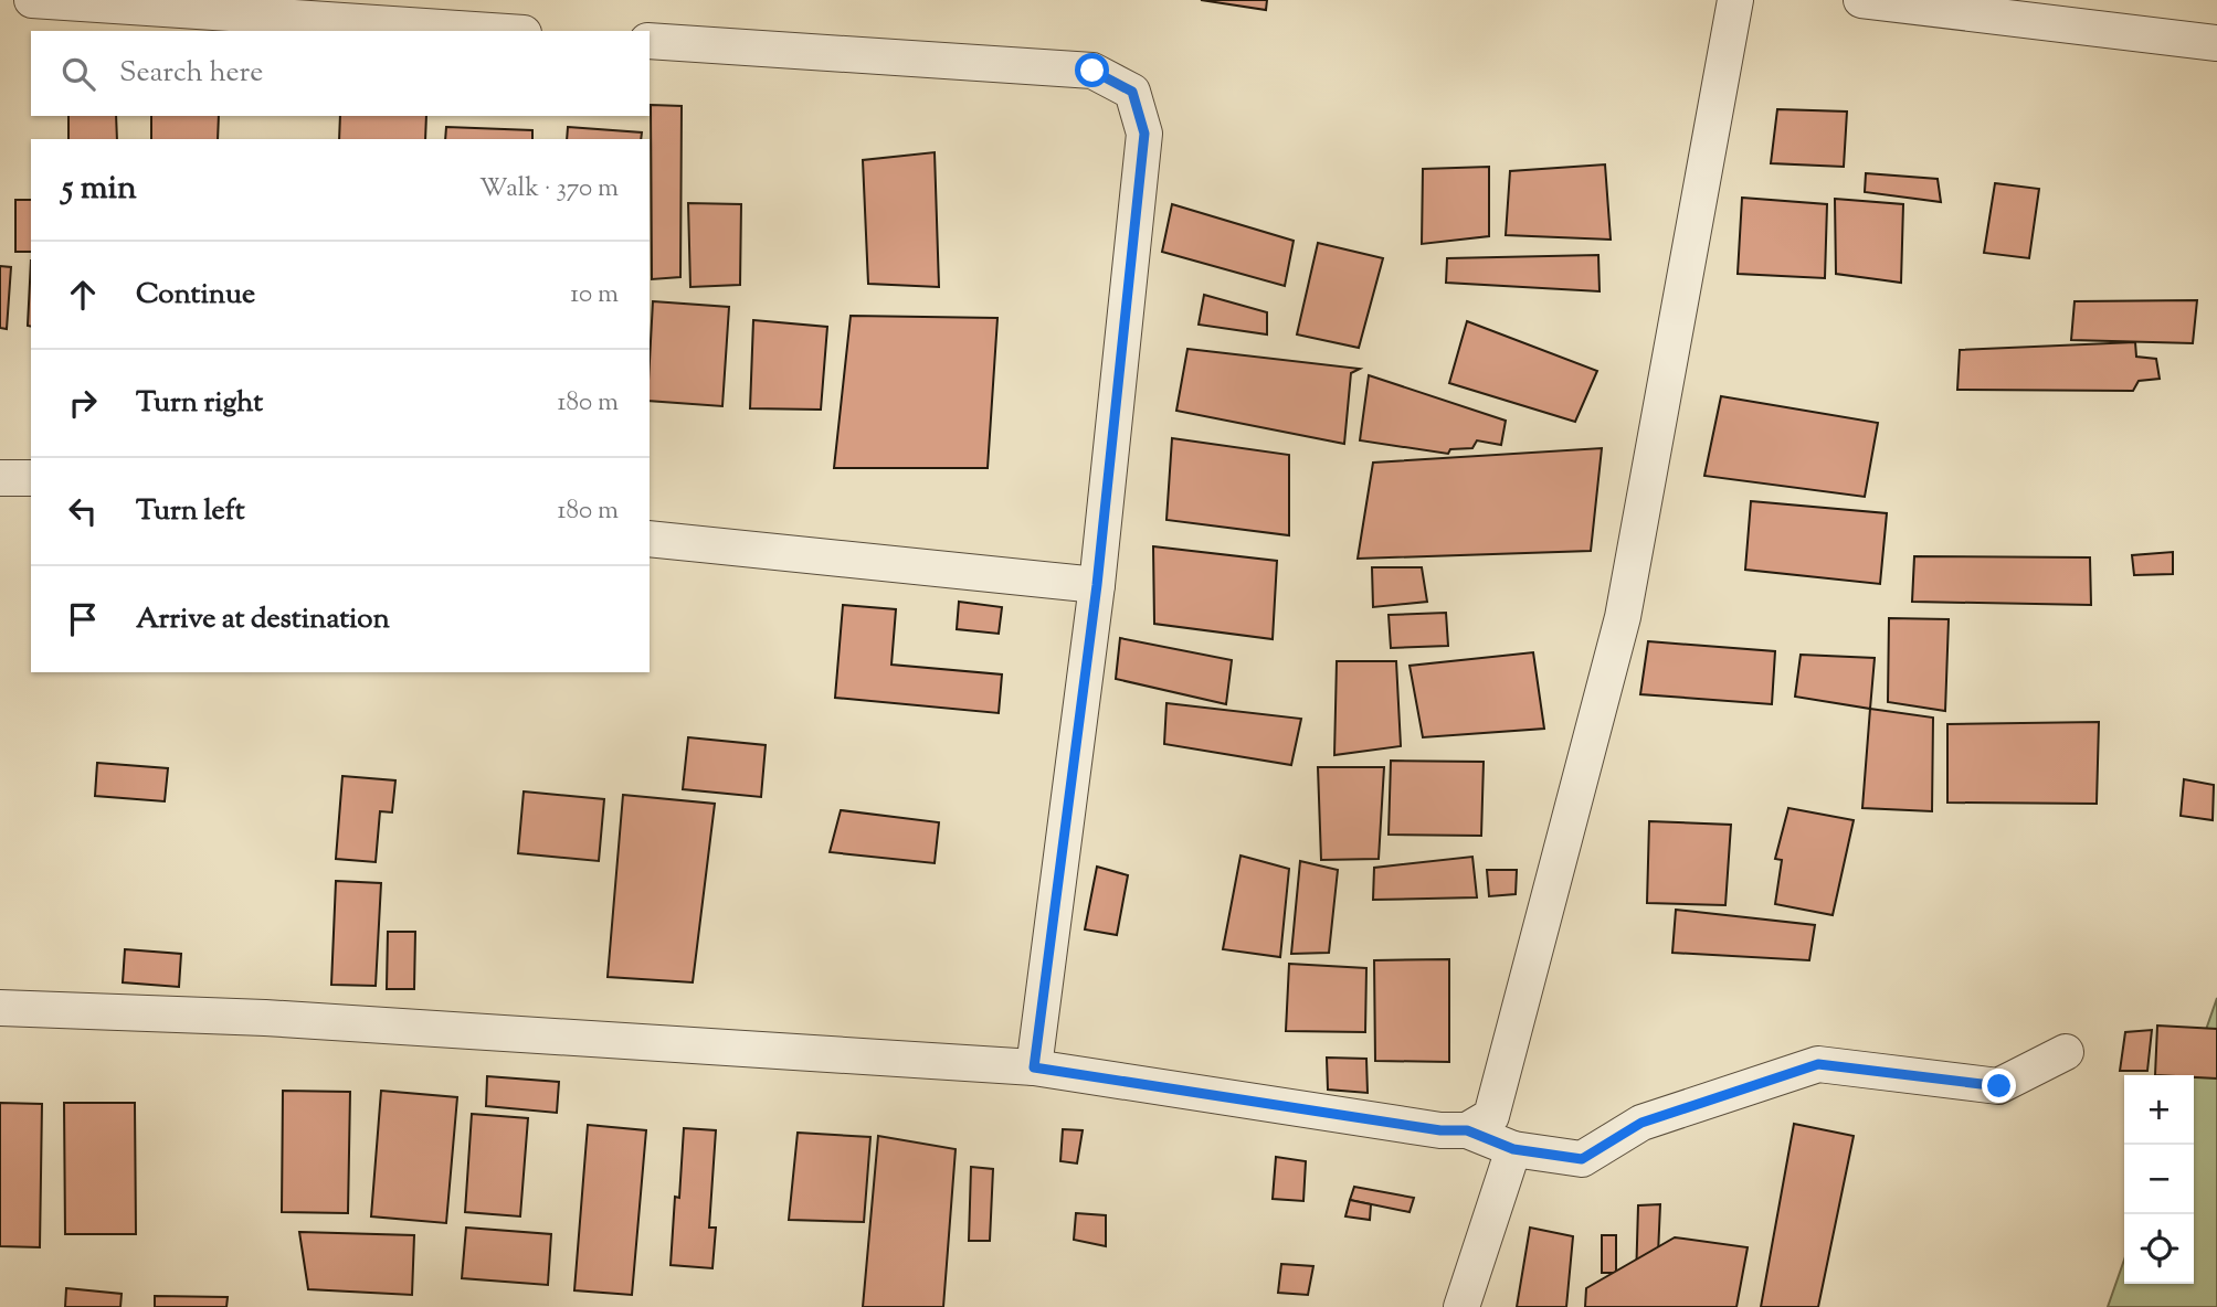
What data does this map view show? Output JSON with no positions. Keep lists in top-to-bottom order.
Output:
{
  "page": {
    "search": "Search here",
    "heading": ["5 min", "Walk · 370 m"],
    "list": [
      ["Continue", "10 m"],
      ["Turn right", "180 m"],
      ["Turn left", "180 m"],
      "Arrive at destination"
    ],
    "map_buttons": ["+", "−"]
  }
}
